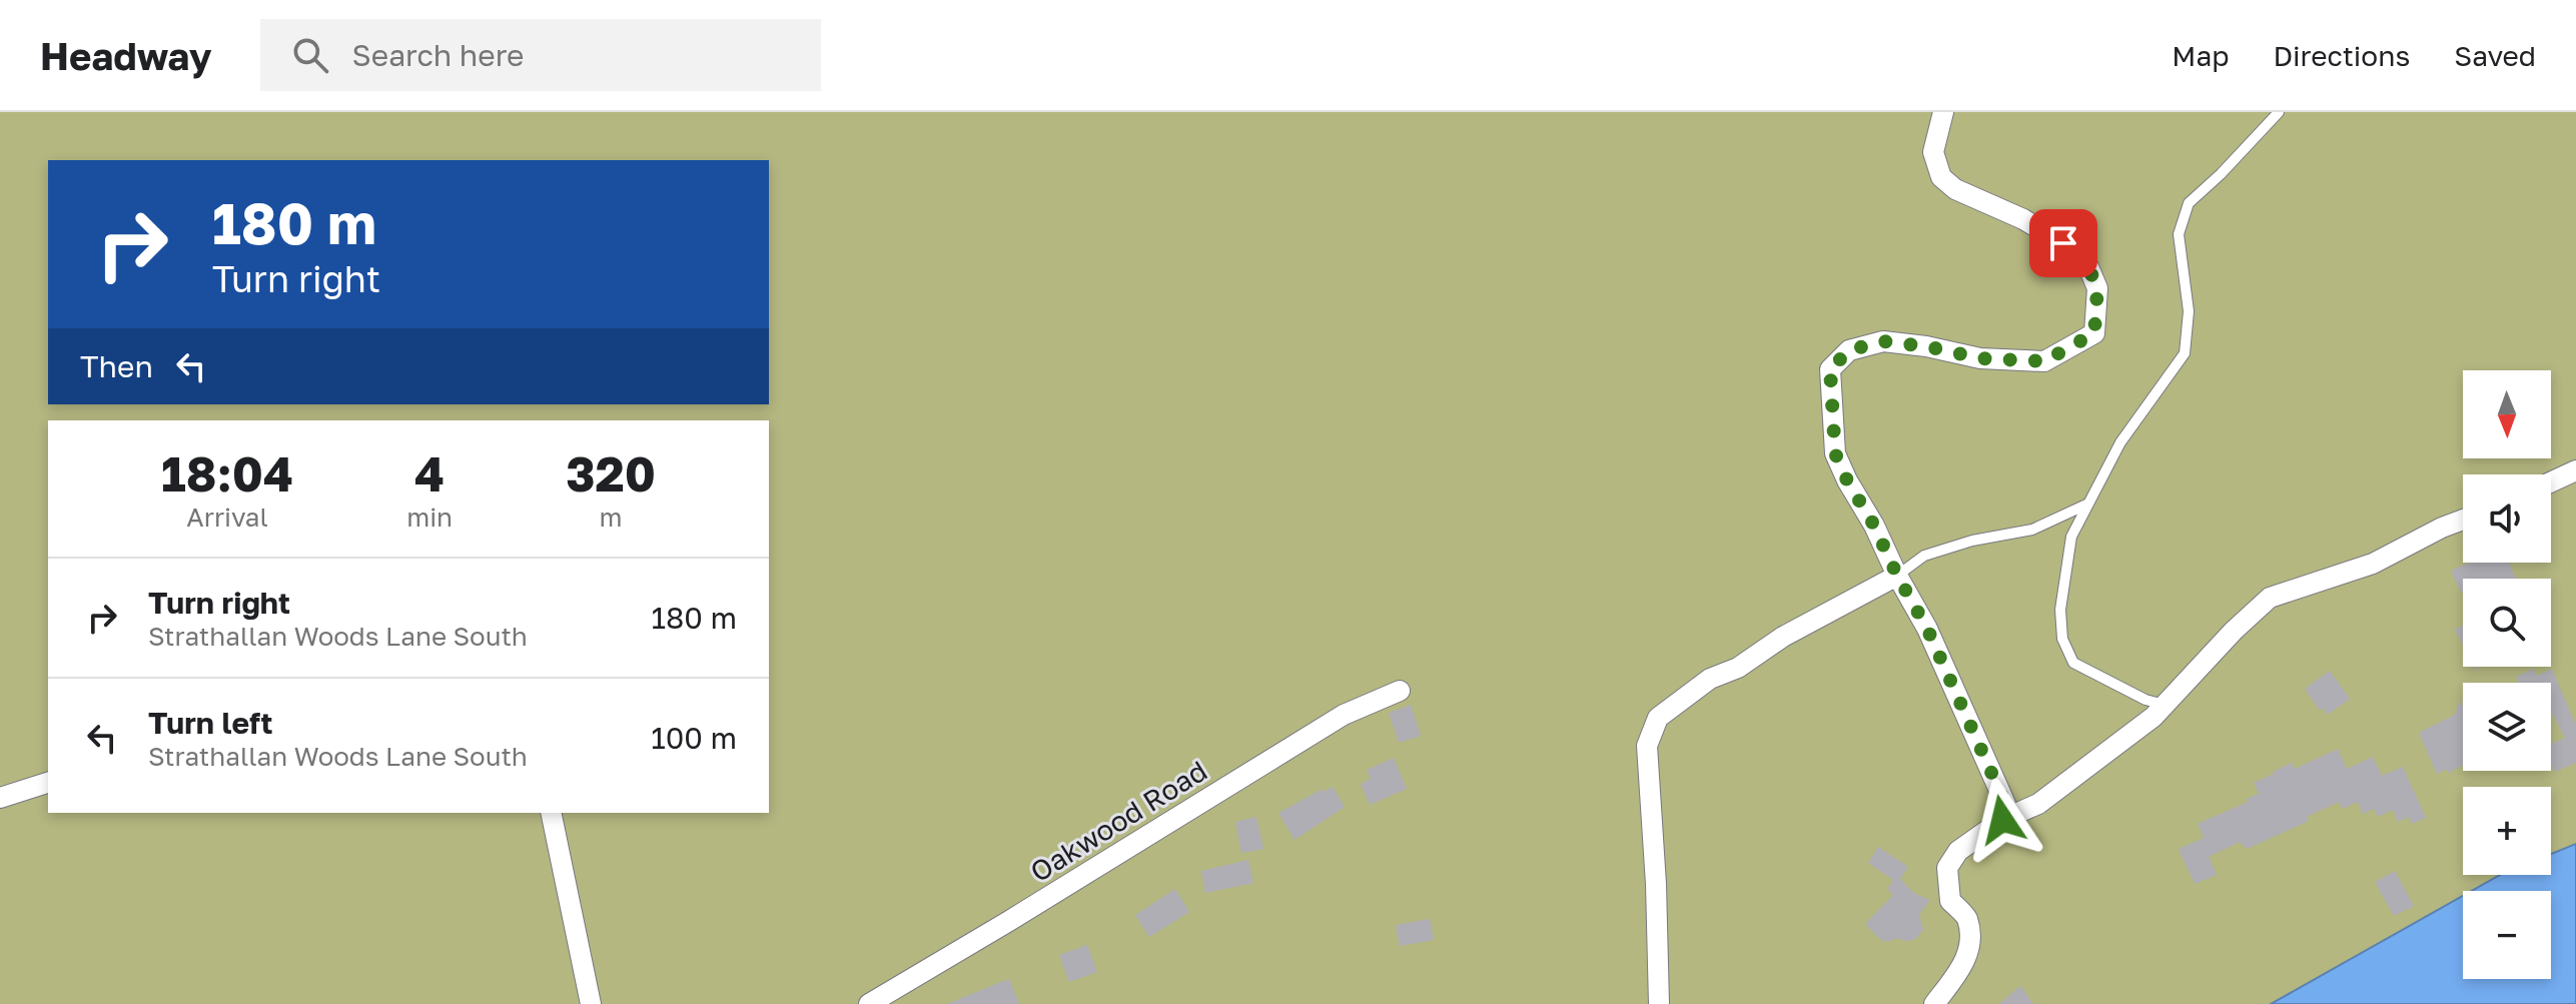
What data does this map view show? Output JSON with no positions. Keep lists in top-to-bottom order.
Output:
{
  "streets": {
    "street": ["Oakwood Road"]
  },
  "north": "bottom",
  "page": {
    "header": "Headway",
    "search": "Search here",
    "nav": ["Map", "Directions", "Saved"],
    "turn": ["180 m", "Turn right"],
    "then": "Then",
    "map_buttons": ["+", "−"],
    "eta": [
      "18:04",
      "Arrival",
      "4",
      "min",
      "320",
      "m"
    ],
    "list": [
      {
        "name": "Turn right",
        "note": "Strathallan Woods Lane South",
        "value": "180 m"
      },
      {
        "name": "Turn left",
        "note": "Strathallan Woods Lane South",
        "value": "100 m"
      }
    ]
  }
}
